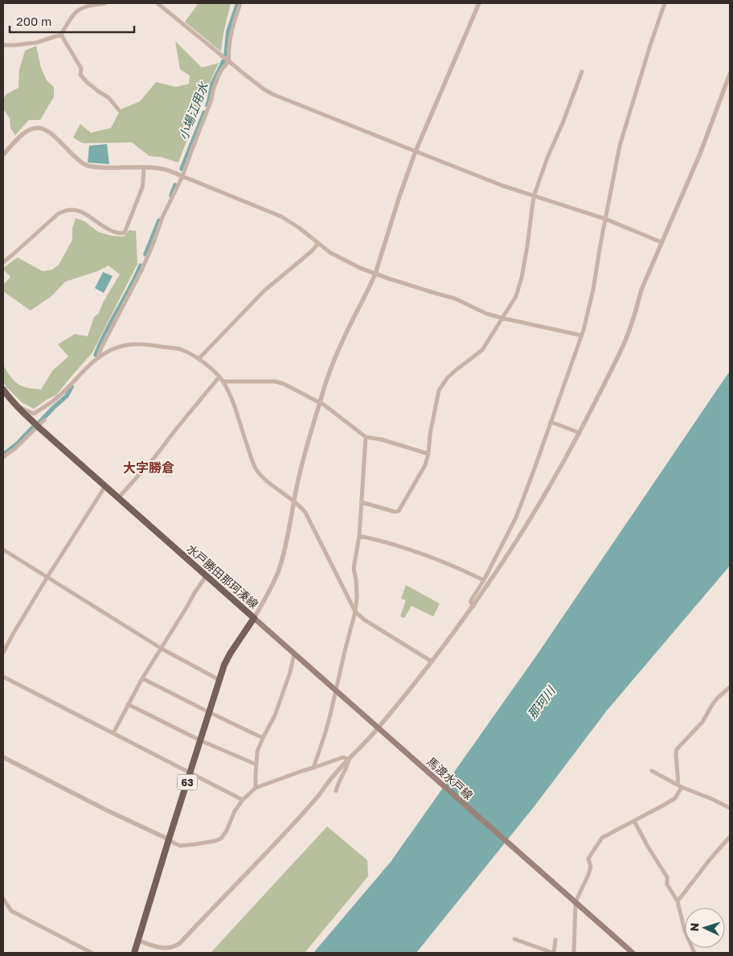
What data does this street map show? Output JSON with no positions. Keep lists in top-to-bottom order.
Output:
{
  "streets": {
    "main road": ["水戸勝田那珂湊線", "馬渡水戸線", "63"]
  },
  "crossings": [
    ["水戸勝田那珂湊線", "馬渡水戸線"]
  ],
  "districts": ["大字勝倉"],
  "water": ["小場江用水", "那珂川"],
  "scale_bar": "200 m",
  "north": "left"
}
